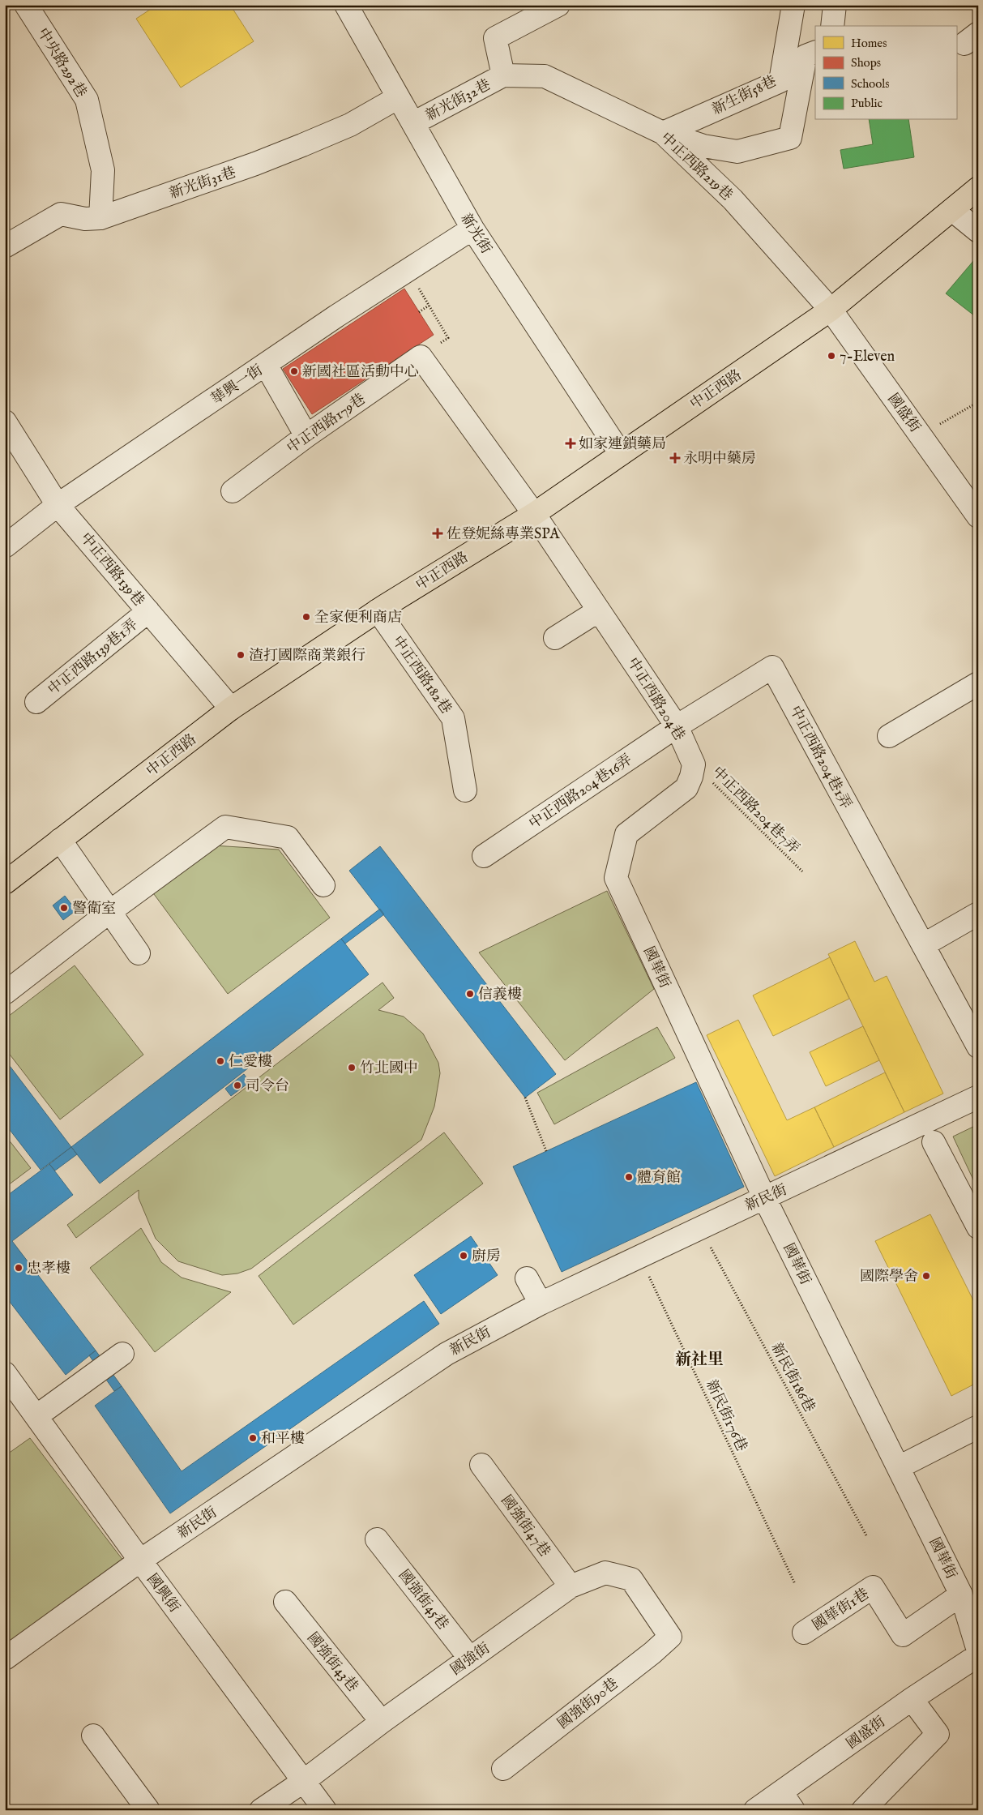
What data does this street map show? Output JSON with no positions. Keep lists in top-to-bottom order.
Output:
{
  "streets": {
    "main road": ["中正西路"],
    "street": [
      "中央路292巷",
      "新生街58巷",
      "新光街32巷",
      "中正西路219巷",
      "新光街31巷",
      "新光街",
      "華興一街",
      "國盛街",
      "中正西路179巷",
      "中正西路139巷",
      "中正西路139巷1弄",
      "中正西路182巷",
      "中正西路204巷",
      "中正西路204巷1弄",
      "中正西路204巷16弄",
      "國華街",
      "新民街",
      "國強街47巷",
      "國興街",
      "國強街45巷",
      "國華街1巷",
      "國強街",
      "國強街43巷",
      "國強街90巷"
    ],
    "path": ["中正西路204巷7弄", "新民街186巷", "新民街176巷"]
  },
  "crossings": [
    ["中央路292巷", "新光街31巷"],
    ["新生街58巷", "中正西路219巷"],
    ["新光街32巷", "中正西路219巷"],
    ["新光街32巷", "新光街"],
    ["中正西路219巷", "中正西路"],
    ["中正西路219巷", "國盛街"],
    ["新光街31巷", "新光街"],
    ["新光街", "華興一街"],
    ["新光街", "中正西路"],
    ["華興一街", "中正西路139巷"],
    ["中正西路", "國盛街"],
    ["中正西路", "中正西路139巷"],
    ["中正西路", "中正西路182巷"],
    ["中正西路", "中正西路204巷"],
    ["中正西路139巷", "中正西路139巷1弄"],
    ["中正西路204巷", "中正西路204巷1弄"],
    ["中正西路204巷", "中正西路204巷16弄"],
    ["中正西路204巷", "中正西路204巷7弄"],
    ["中正西路204巷", "國華街"],
    ["中正西路204巷1弄", "中正西路204巷16弄"],
    ["中正西路204巷7弄", "國華街"],
    ["國華街", "新民街"],
    ["國華街", "國華街1巷"],
    ["新民街", "新民街186巷"],
    ["新民街", "新民街176巷"],
    ["新民街", "國興街"],
    ["國強街47巷", "國強街"],
    ["國興街", "國強街"],
    ["國強街45巷", "國強街"],
    ["國強街", "國強街43巷"],
    ["國強街", "國強街90巷"]
  ],
  "districts": ["新社里"],
  "places": {
    "other": [
      "7-Eleven",
      "新國社區活動中心",
      "全家便利商店",
      "渣打國際商業銀行",
      "警衛室",
      "信義樓",
      "仁愛樓",
      "竹北國中",
      "司令台",
      "體育館",
      "廚房",
      "忠孝樓",
      "國際學舍",
      "和平樓"
    ],
    "health": ["如家連鎖藥局", "永明中藥房", "佐登妮絲專業SPA"]
  },
  "legend": [
    "Homes",
    "Shops",
    "Schools",
    "Public"
  ]
}
